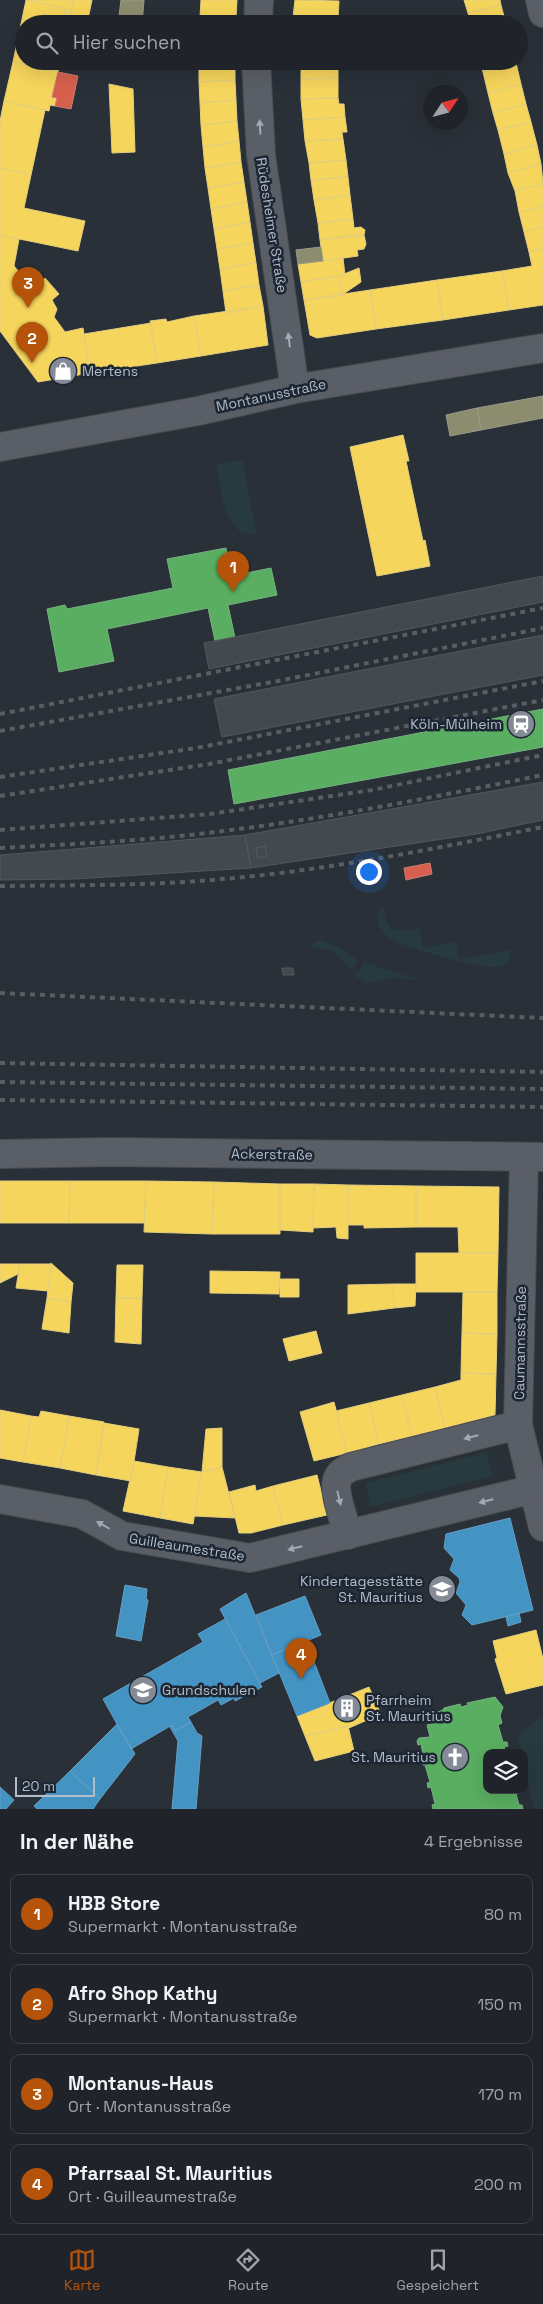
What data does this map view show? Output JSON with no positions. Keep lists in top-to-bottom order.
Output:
{
  "streets": {
    "street": [
      "Rüdesheimer Straße",
      "Montanusstraße",
      "Ackerstraße",
      "Caumannsstraße",
      "Guilleaumestraße"
    ]
  },
  "crossings": [
    ["Rüdesheimer Straße", "Montanusstraße"],
    ["Ackerstraße", "Caumannsstraße"],
    ["Caumannsstraße", "Guilleaumestraße"]
  ],
  "one_way": ["Rüdesheimer Straße", "Guilleaumestraße"],
  "places": {
    "shop": ["Mertens"],
    "station": ["Köln-Mülheim"],
    "school or university": ["Kindertagesstätte St. Mauritius", "Grundschulen"],
    "building": ["Pfarrheim St. Mauritius"],
    "church": ["St. Mauritius"]
  },
  "scale_bar": "20 m",
  "north": "top right",
  "page": {
    "search": "Hier suchen",
    "pins": [
      "3",
      "2",
      "1",
      "4"
    ],
    "scale": "20 m",
    "heading": ["In der Nähe", "4 Ergebnisse"],
    "list": [
      {
        "mark": "1",
        "name": "HBB Store",
        "note": "Supermarkt · Montanusstraße",
        "value": "80 m"
      },
      {
        "mark": "2",
        "name": "Afro Shop Kathy",
        "note": "Supermarkt · Montanusstraße",
        "value": "150 m"
      },
      {
        "mark": "3",
        "name": "Montanus-Haus",
        "note": "Ort · Montanusstraße",
        "value": "170 m"
      },
      {
        "mark": "4",
        "name": "Pfarrsaal St. Mauritius",
        "note": "Ort · Guilleaumestraße",
        "value": "200 m"
      }
    ],
    "nav": ["Karte", "Route", "Gespeichert"]
  }
}
